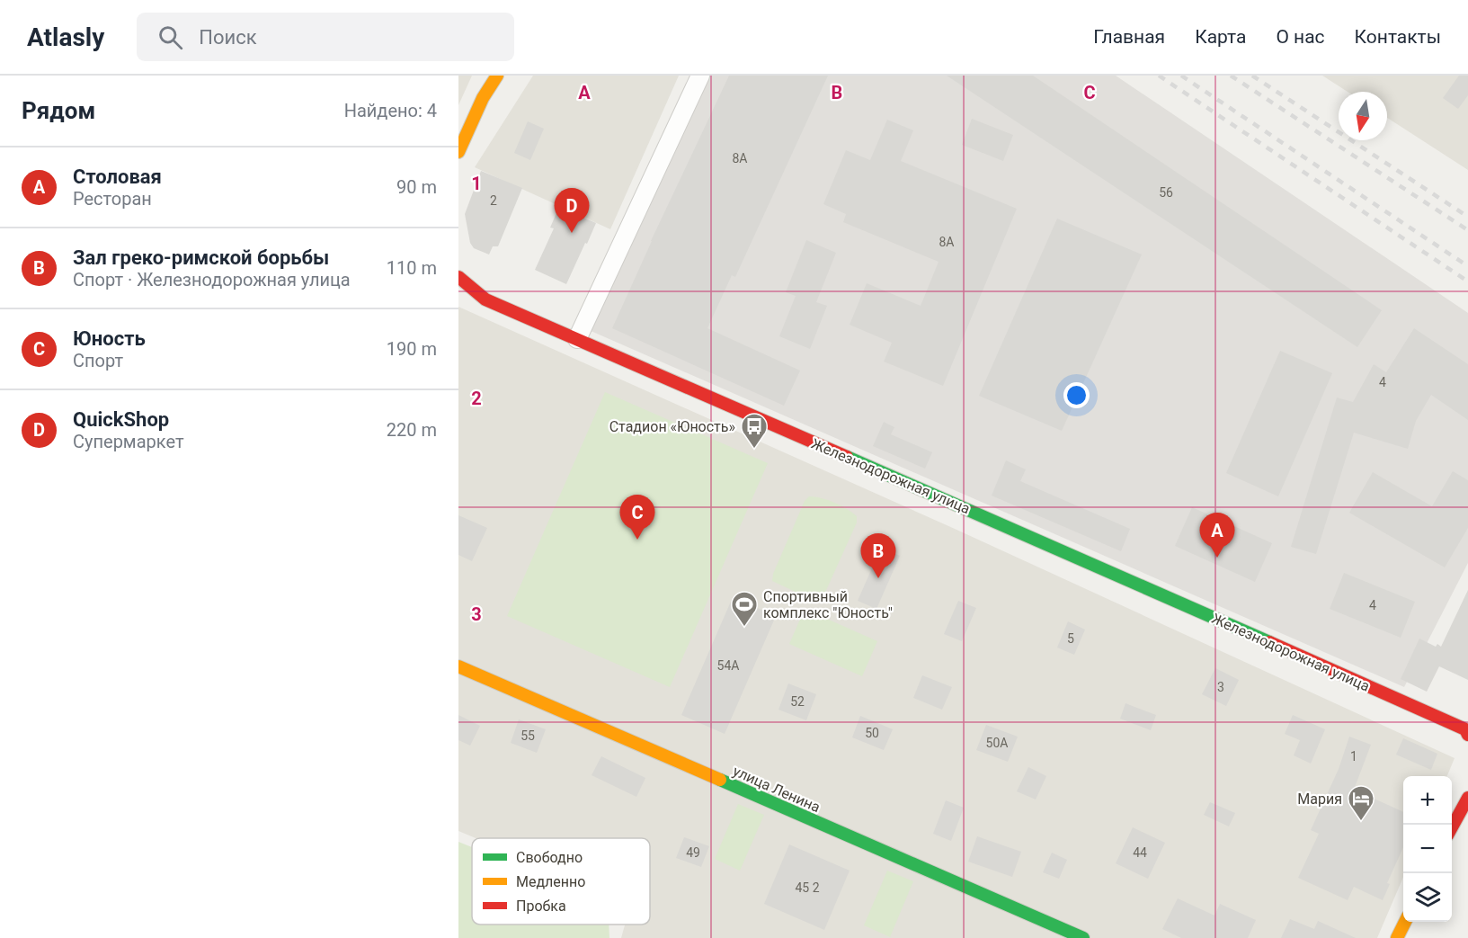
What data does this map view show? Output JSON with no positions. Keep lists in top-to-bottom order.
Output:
{
  "streets": {
    "main road": ["Железнодорожная улица", "улица Ленина"]
  },
  "places": {
    "bus stop": ["Стадион «Юность»"],
    "sports": ["Спортивный комплекс \"Юность\""],
    "hotel": ["Мария"]
  },
  "house_numbers": [
    "8А",
    "56",
    "2",
    "8А",
    "4",
    "4",
    "5",
    "54А",
    "3",
    "52",
    "50",
    "55",
    "50А",
    "1",
    "49",
    "44",
    "45 2"
  ],
  "legend": ["Свободно", "Медленно", "Пробка"],
  "north": "bottom",
  "page": {
    "header": "Atlasly",
    "search": "Поиск",
    "nav": [
      "Главная",
      "Карта",
      "О нас",
      "Контакты"
    ],
    "heading": ["Рядом", "Найдено: 4"],
    "list": [
      {
        "mark": "A",
        "name": "Столовая",
        "note": "Ресторан",
        "value": "90 m"
      },
      {
        "mark": "B",
        "name": "Зал греко-римской борьбы",
        "note": "Спорт · Железнодорожная улица",
        "value": "110 m"
      },
      {
        "mark": "C",
        "name": "Юность",
        "note": "Спорт",
        "value": "190 m"
      },
      {
        "mark": "D",
        "name": "QuickShop",
        "note": "Супермаркет",
        "value": "220 m"
      }
    ],
    "pins": [
      "D",
      "C",
      "A",
      "B"
    ],
    "map_buttons": ["+", "−"]
  },
  "grid": {
    "columns": ["A", "B", "C"],
    "rows": ["1", "2", "3"]
  }
}
